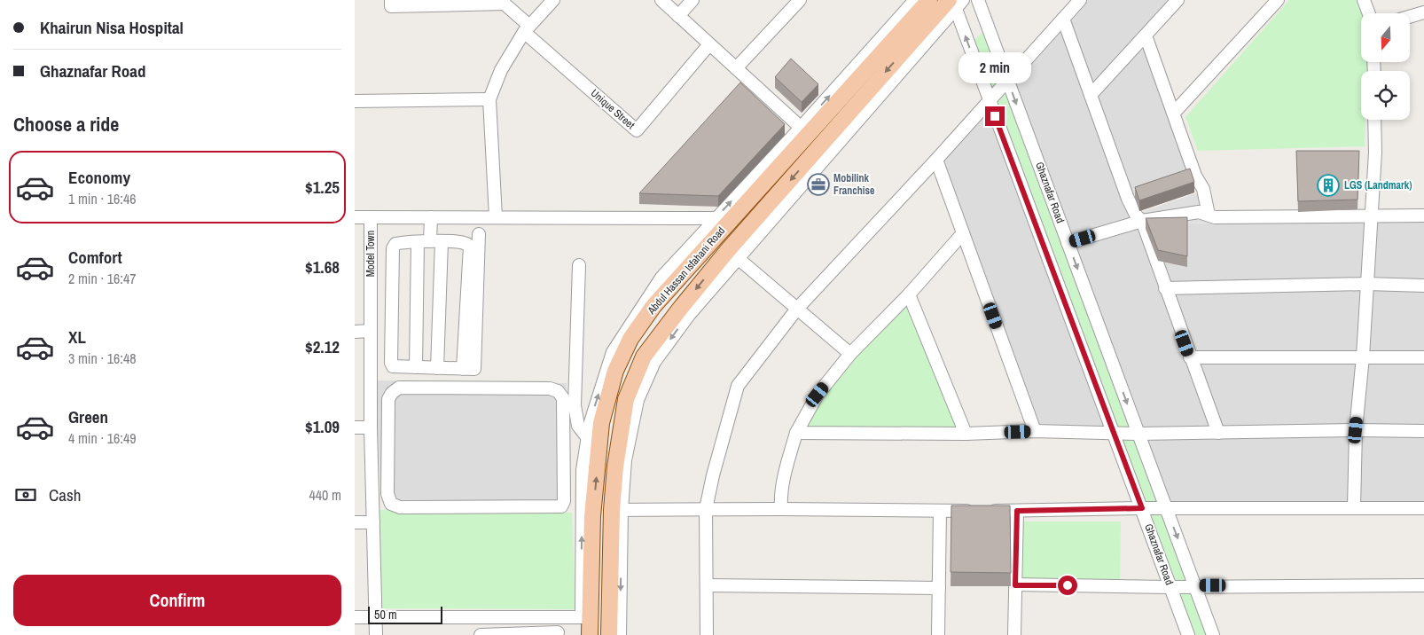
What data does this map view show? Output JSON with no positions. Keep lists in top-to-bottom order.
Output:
{
  "streets": {
    "main road": ["Abdul Hassan Isfahani Road"],
    "street": ["Unique Street", "Ghaznafar Road", "Model Town"]
  },
  "crossings": [
    ["Ghaznafar Road", "Abdul Hassan Isfahani Road"]
  ],
  "places": {
    "office": ["Mobilink Franchise"],
    "building": ["LGS (Landmark)"]
  },
  "scale_bar": "50 m",
  "north": "bottom",
  "page": {
    "banner": ["Khairun Nisa Hospital", "Ghaznafar Road"],
    "bubble": "2 min",
    "heading": "Choose a ride",
    "list": [
      {
        "name": "Economy",
        "note": "1 min · 16:46",
        "value": "$1.25"
      },
      {
        "name": "Comfort",
        "note": "2 min · 16:47",
        "value": "$1.68"
      },
      {
        "name": "XL",
        "note": "3 min · 16:48",
        "value": "$2.12"
      },
      {
        "name": "Green",
        "note": "4 min · 16:49",
        "value": "$1.09"
      }
    ],
    "pay": ["Cash", "440 m"],
    "buttons": "Confirm",
    "scale": "50 m"
  }
}
